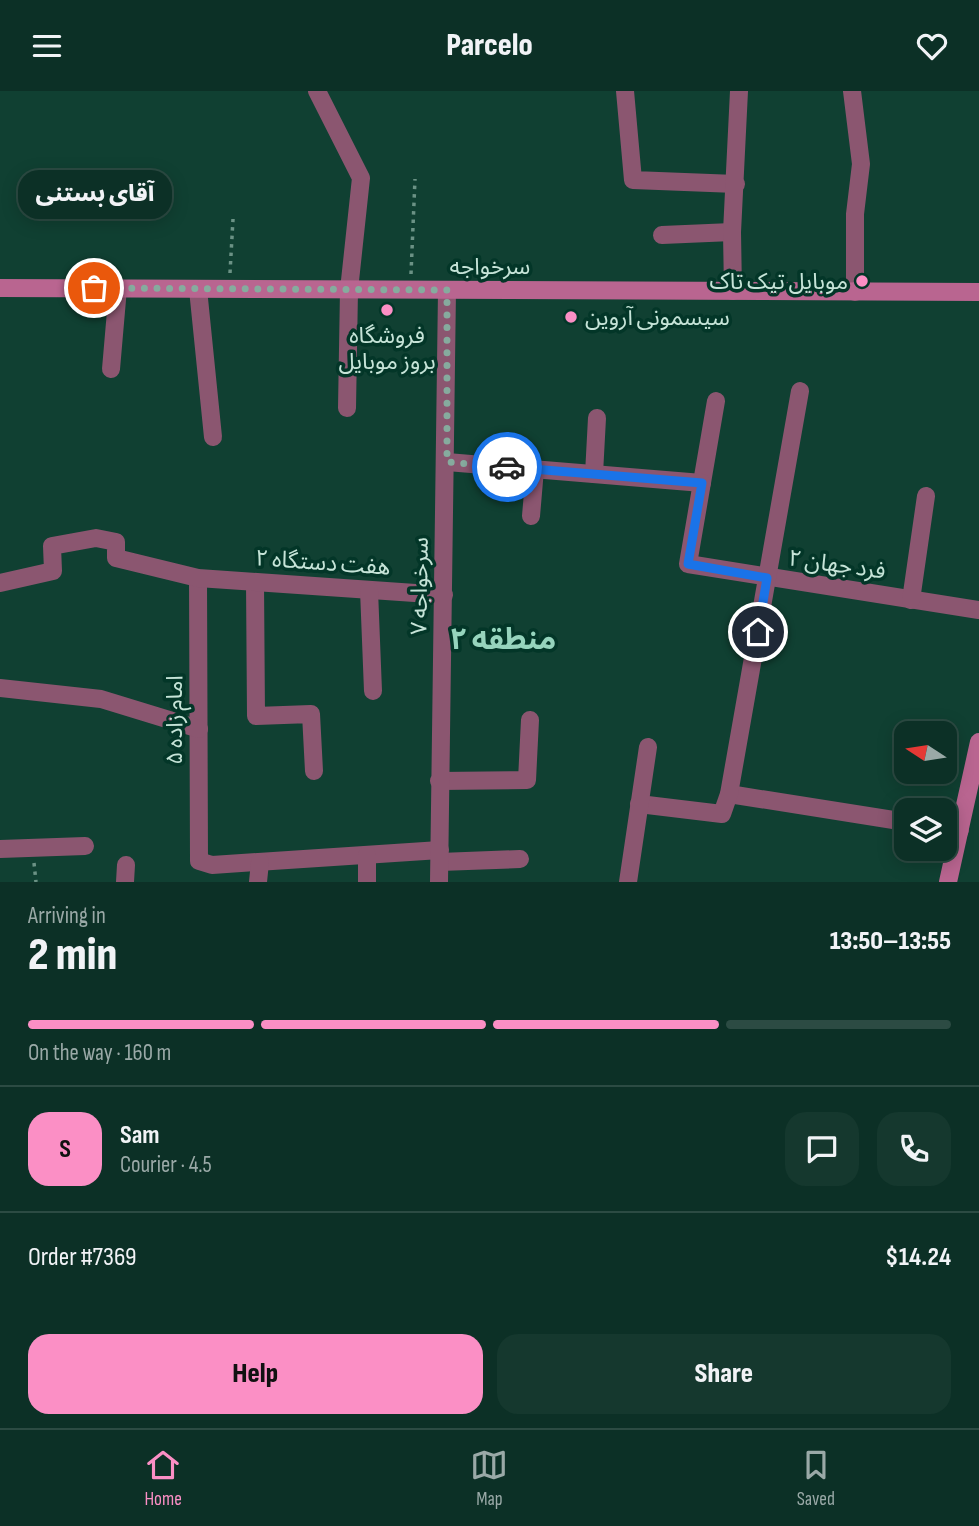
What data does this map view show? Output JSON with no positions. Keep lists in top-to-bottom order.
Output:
{
  "streets": {
    "main road": ["سرخواجه"],
    "street": [
      "هفت دستگاه ۲",
      "۲ فرد جهان",
      "سرخواجه ۷",
      "۵ امام زاده"
    ]
  },
  "crossings": [
    ["سرخواجه", "سرخواجه ۷"],
    ["هفت دستگاه ۲", "سرخواجه ۷"],
    ["هفت دستگاه ۲", "۵ امام زاده"]
  ],
  "districts": ["منطقه ۲"],
  "places": [
    "موبایل تیک تاک",
    "آقای بستنی",
    "فروشگاه بروز موبایل",
    "سیسمونی آروین"
  ],
  "north": "left",
  "page": {
    "header": "Parcelo",
    "bubble": "آقای بستنی",
    "heading": ["2 min", "Arriving in", "13:50–13:55"],
    "panel": [
      "Sam",
      "Courier · 4.5",
      "Order #7369",
      "$14.24"
    ],
    "bar": "On the way · 160 m",
    "round": "S",
    "buttons": ["Help", "Share"],
    "tabs": ["Home", "Map", "Saved"]
  }
}
